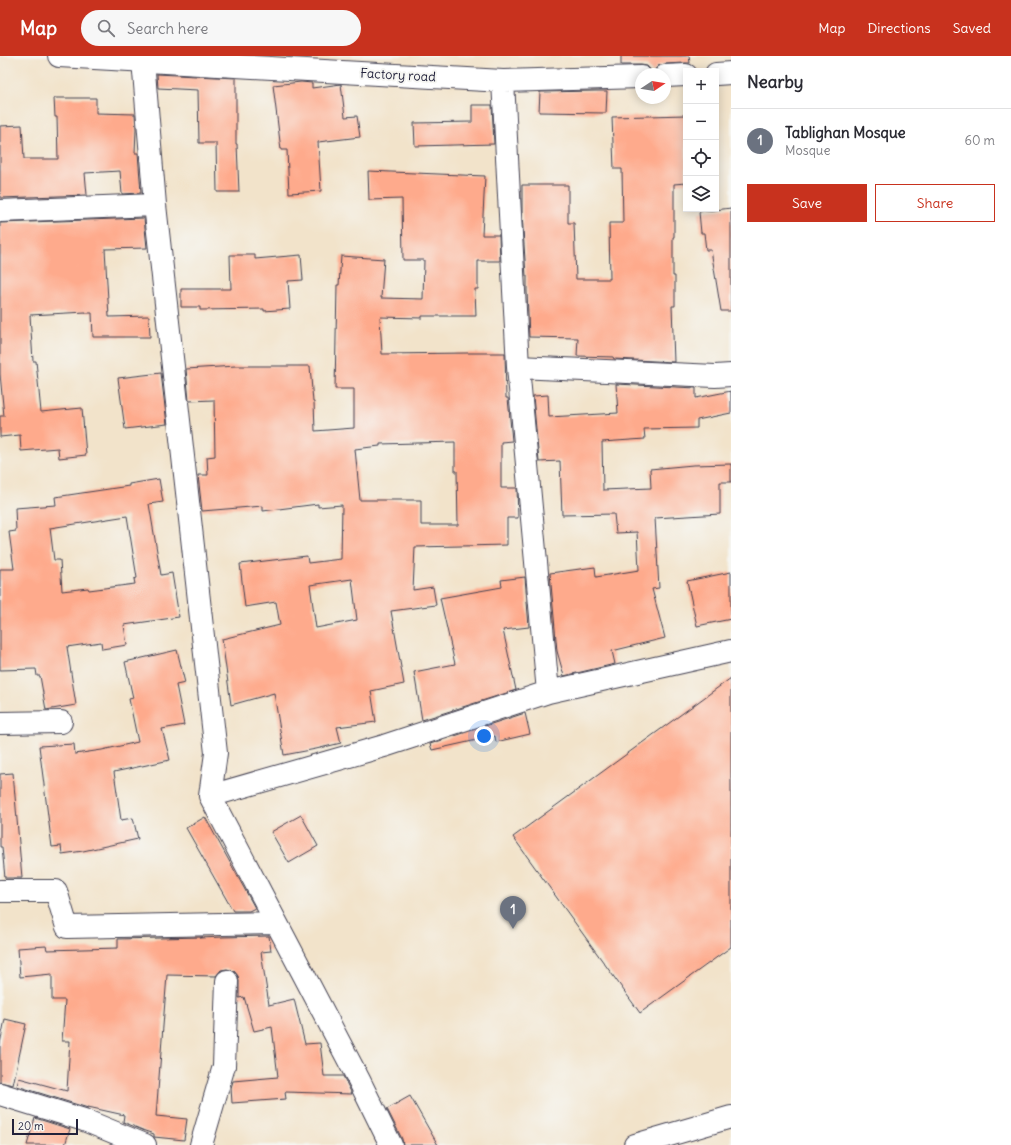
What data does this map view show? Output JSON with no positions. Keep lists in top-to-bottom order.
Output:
{
  "streets": {
    "street": ["Factory road"]
  },
  "scale_bar": "20 m",
  "north": "right",
  "page": {
    "header": "Map",
    "search": "Search here",
    "nav": ["Map", "Directions", "Saved"],
    "heading": "Nearby",
    "map_buttons": ["+", "−"],
    "list": [
      {
        "mark": "1",
        "name": "Tablighan Mosque",
        "note": "Mosque",
        "value": "60 m"
      }
    ],
    "buttons": ["Save", "Share"],
    "pins": "1",
    "scale": "20 m"
  }
}
